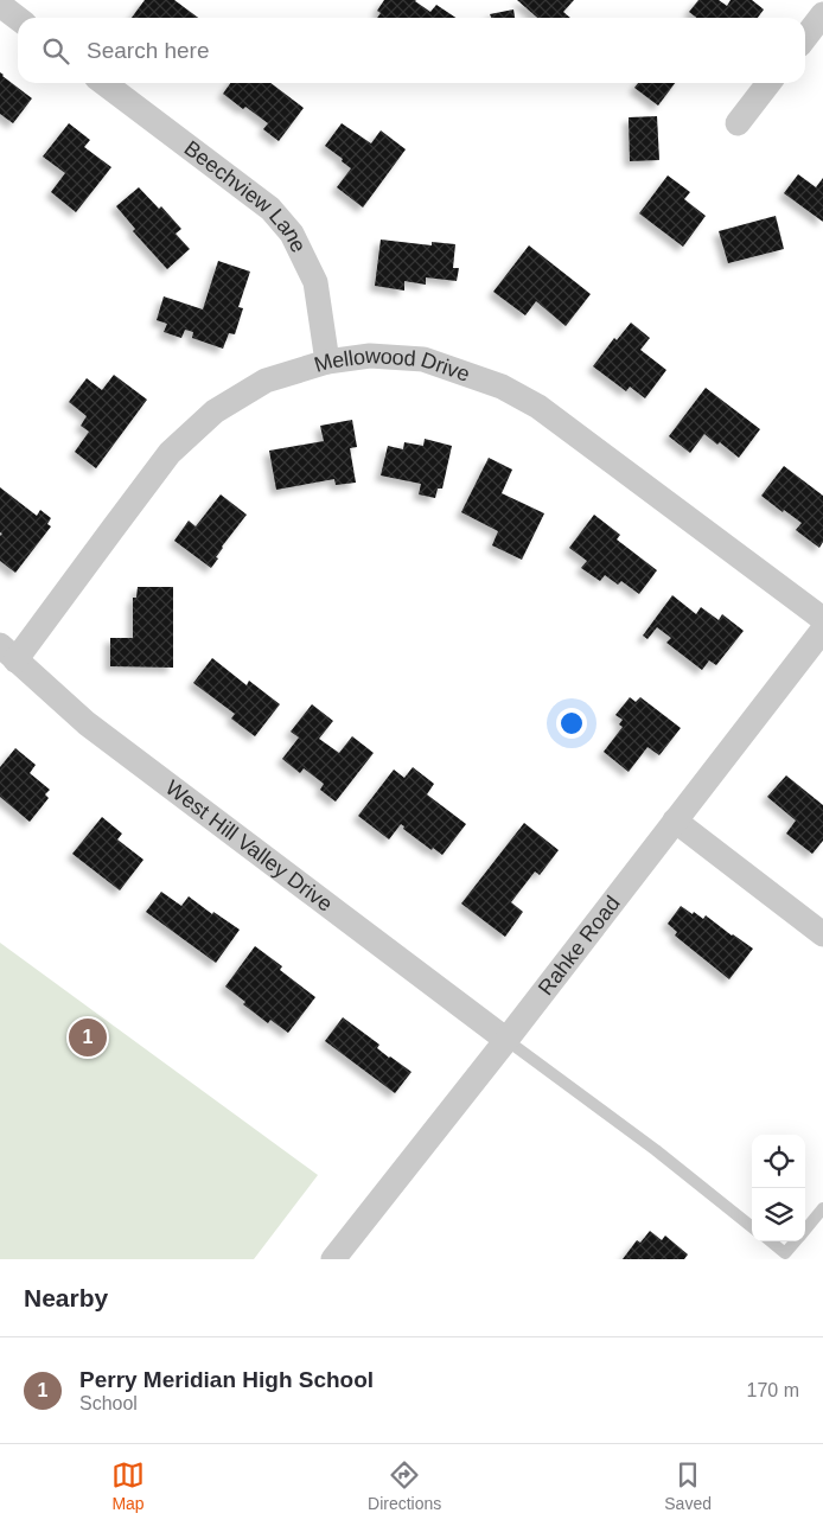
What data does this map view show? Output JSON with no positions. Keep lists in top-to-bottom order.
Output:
{
  "streets": {
    "street": [
      "Beechview Lane",
      "Mellowood Drive",
      "West Hill Valley Drive",
      "Rahke Road"
    ]
  },
  "crossings": [
    ["Beechview Lane", "Mellowood Drive"],
    ["Mellowood Drive", "West Hill Valley Drive"],
    ["West Hill Valley Drive", "Rahke Road"]
  ],
  "page": {
    "search": "Search here",
    "pins": "1",
    "heading": "Nearby",
    "list": [
      {
        "mark": "1",
        "name": "Perry Meridian High School",
        "note": "School",
        "value": "170 m"
      }
    ],
    "nav": ["Map", "Directions", "Saved"]
  }
}
